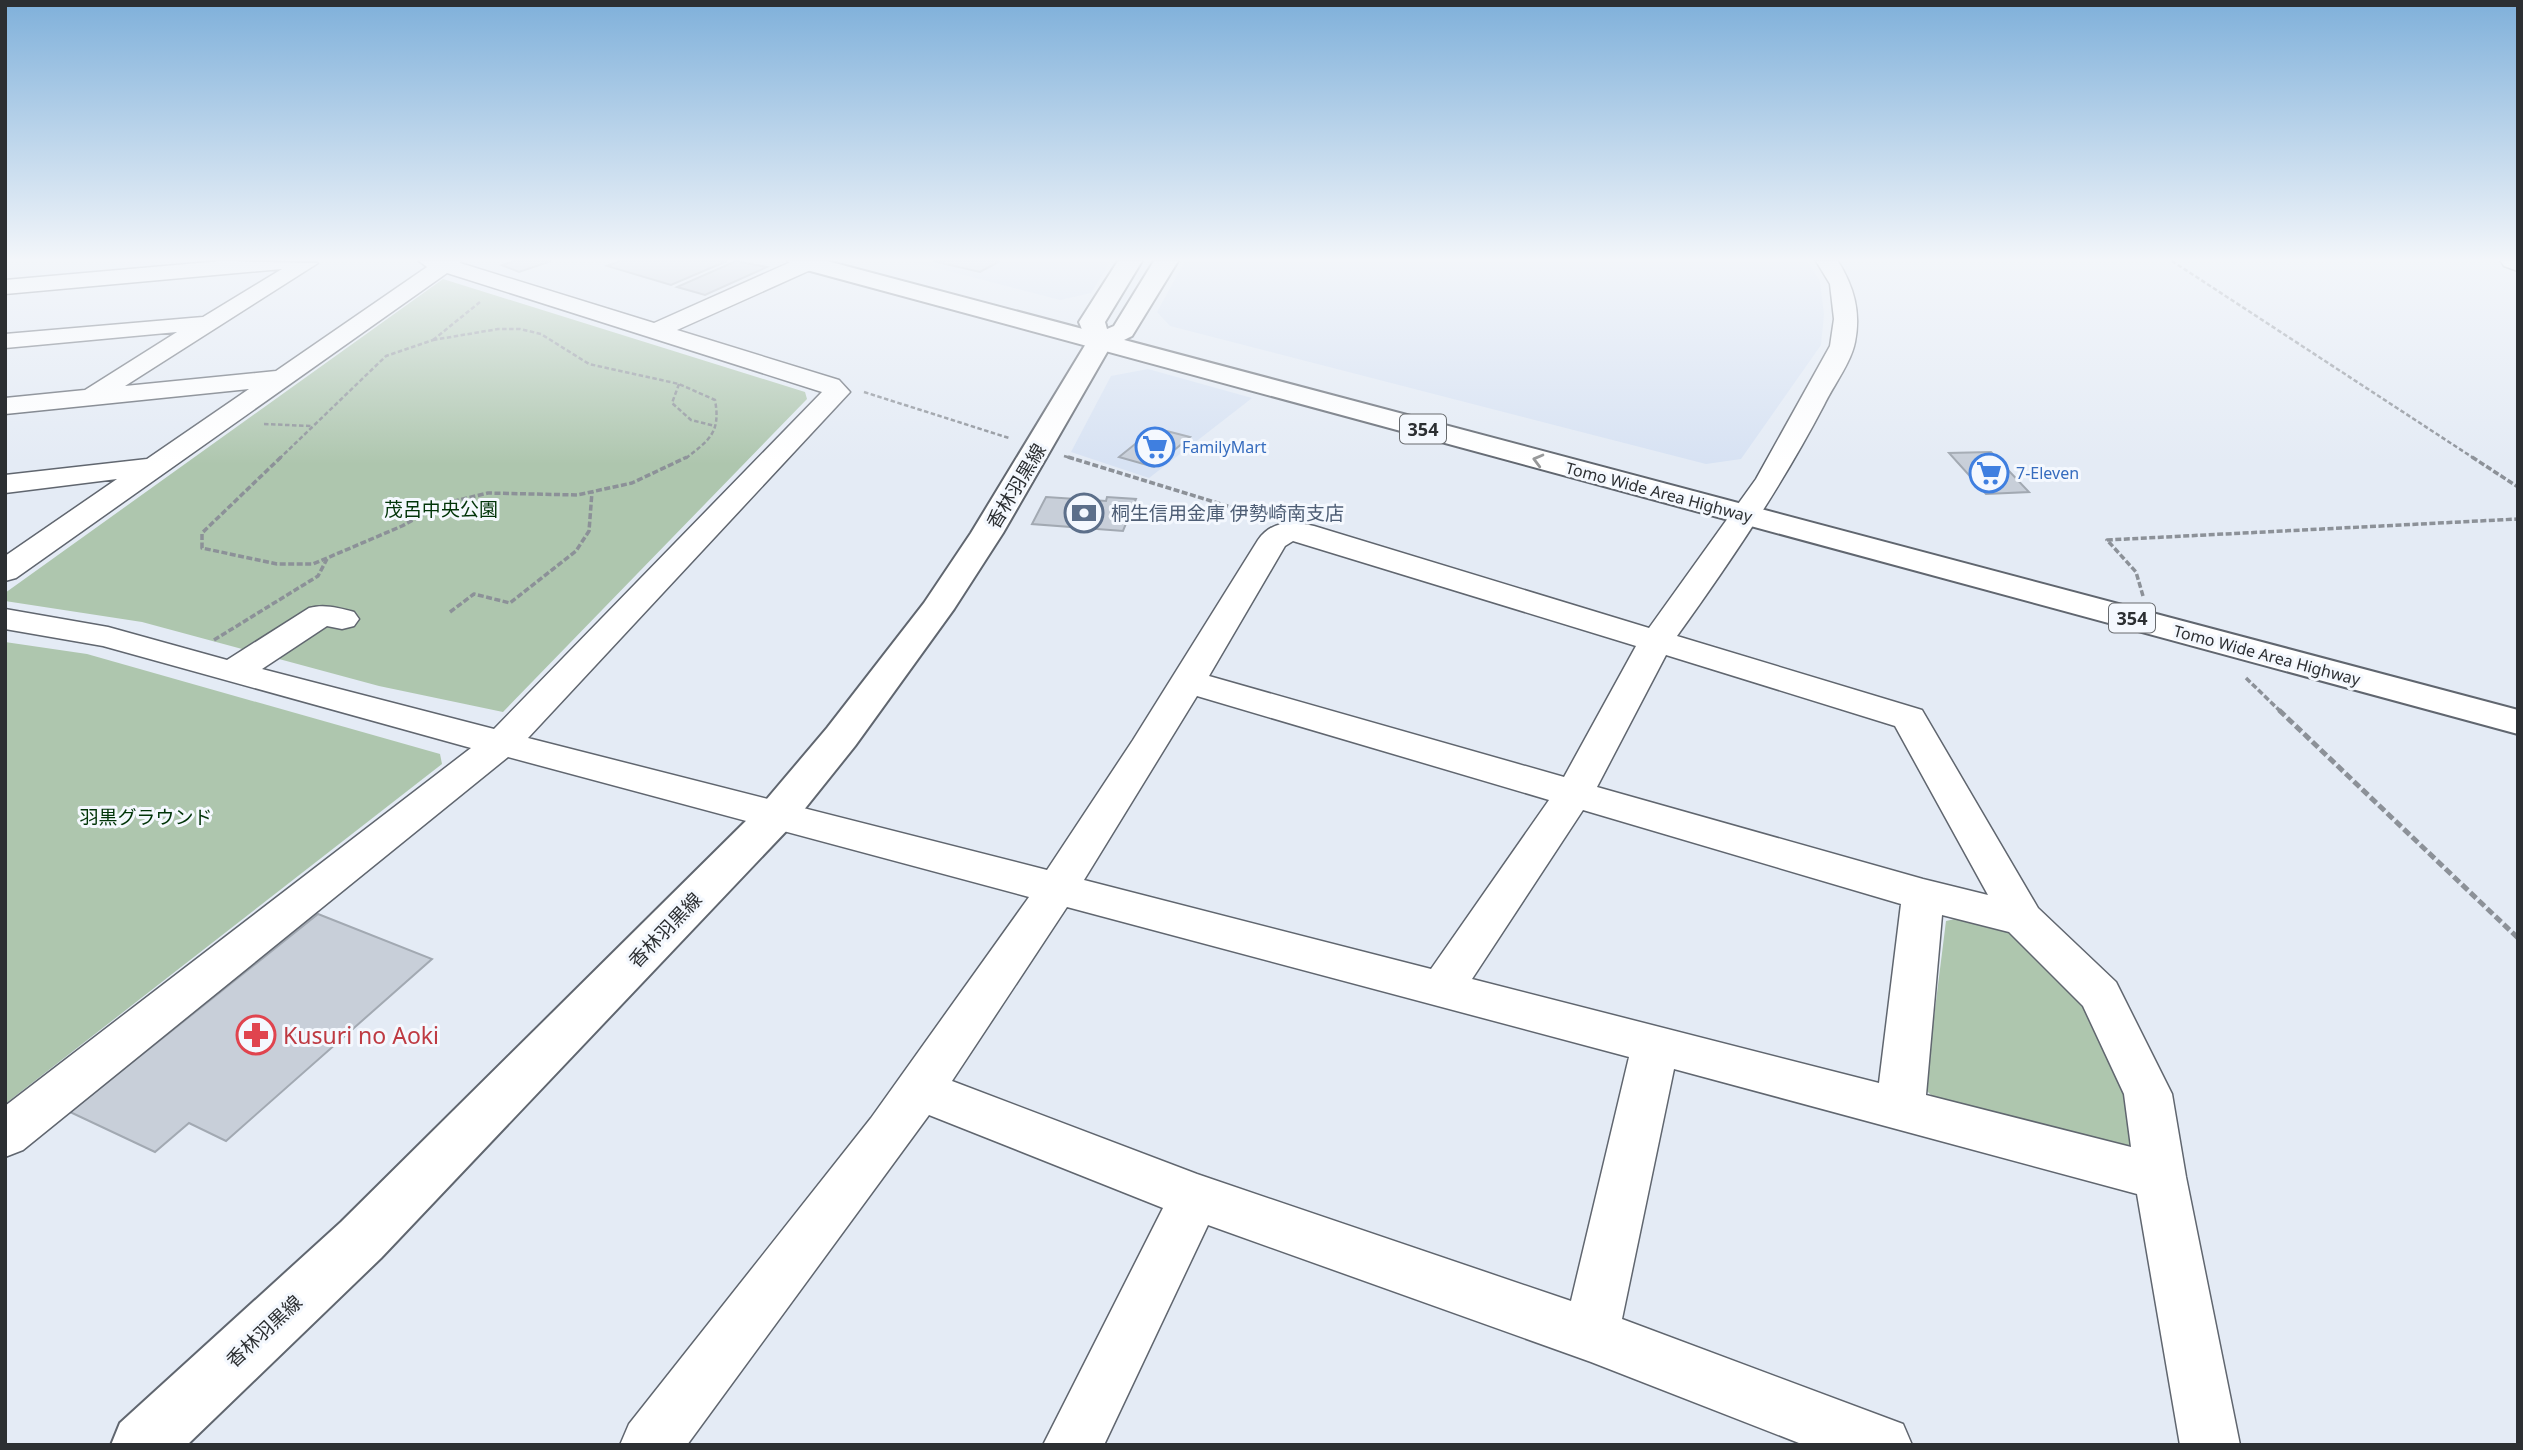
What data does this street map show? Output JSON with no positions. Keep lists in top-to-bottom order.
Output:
{
  "streets": {
    "main road": ["354", "香林羽黒線", "Tomo Wide Area Highway"]
  },
  "crossings": [
    ["香林羽黒線", "Tomo Wide Area Highway"]
  ],
  "parks": ["茂呂中央公園", "羽黒グラウンド"],
  "places": {
    "supermarket": ["FamilyMart", "7-Eleven"],
    "bank": ["桐生信用金庫 伊勢崎南支店"],
    "pharmacy": ["Kusuri no Aoki"]
  }
}
